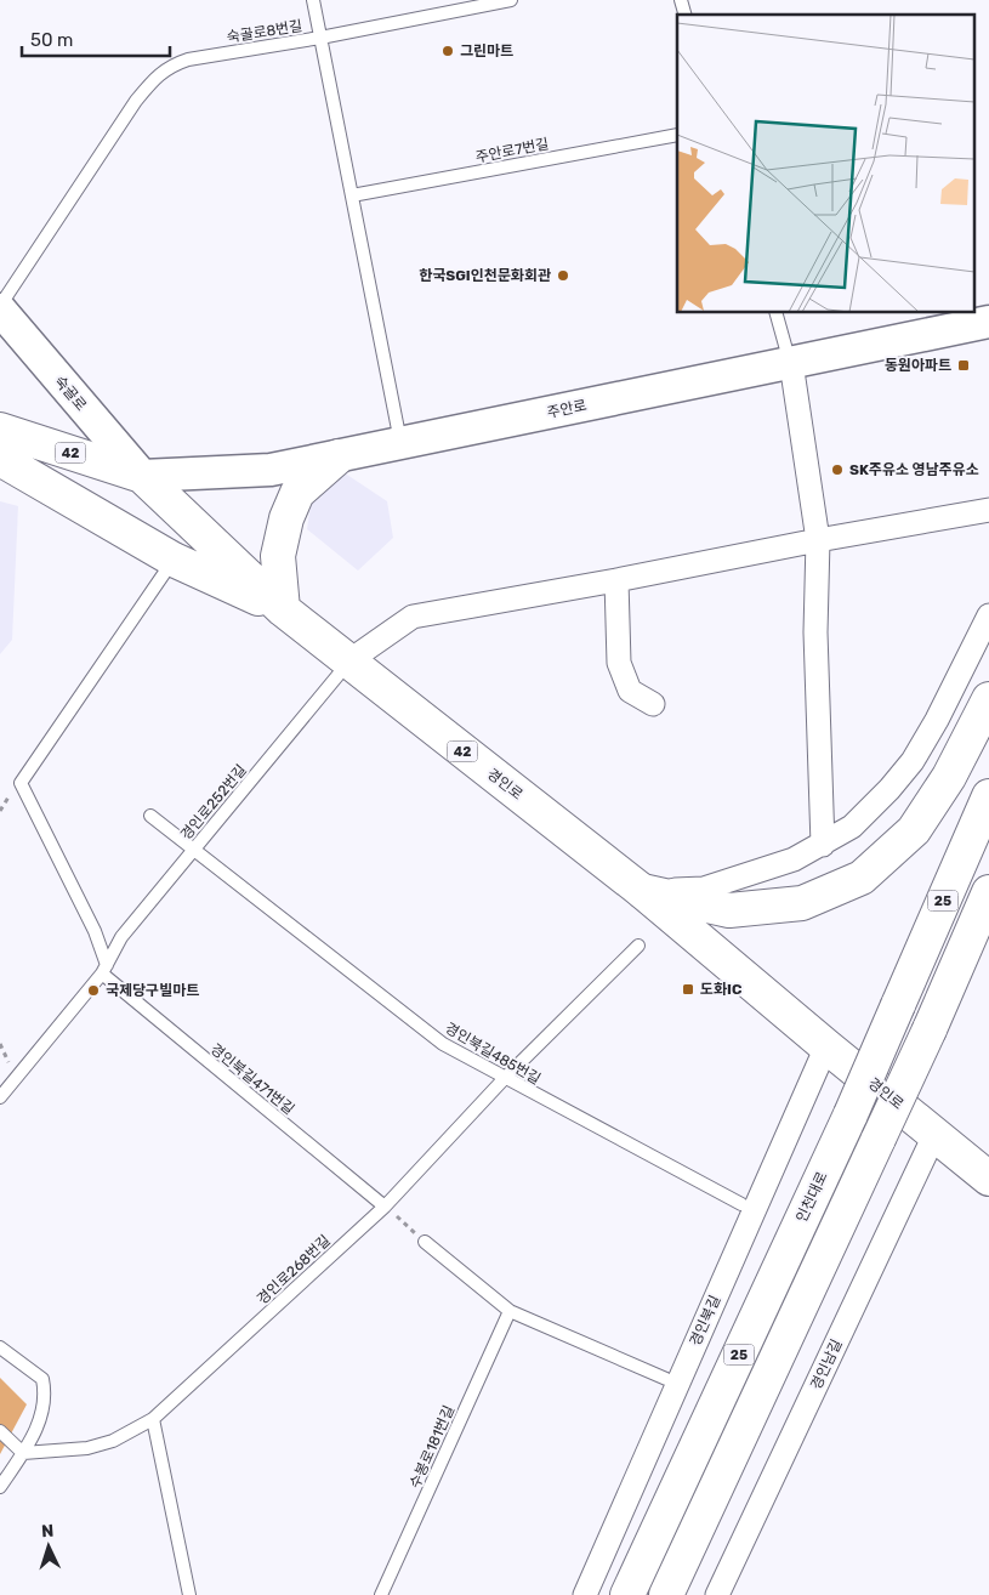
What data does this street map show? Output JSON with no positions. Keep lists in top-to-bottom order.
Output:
{
  "streets": {
    "main road": [
      "숙골로",
      "주안로",
      "42",
      "경인로",
      "25",
      "인천대로"
    ],
    "street": ["경인북길", "경인남길"],
    "lane": [
      "숙골로8번길",
      "주안로7번길",
      "경인로252번길",
      "경인북길485번길",
      "경인북길471번길",
      "경인로268번길",
      "수봉로181번길"
    ]
  },
  "crossings": [
    ["숙골로8번길", "숙골로"],
    ["숙골로", "주안로"],
    ["숙골로", "경인로"],
    ["주안로", "경인로"],
    ["경인로", "경인로252번길"],
    ["경인로", "경인북길"],
    ["경인로", "경인남길"],
    ["경인로252번길", "경인북길485번길"],
    ["경인로252번길", "경인북길471번길"],
    ["경인북길485번길", "경인로268번길"],
    ["경인북길471번길", "경인로268번길"]
  ],
  "places": {
    "other": [
      "그린마트",
      "한국SGI인천문화회관",
      "SK주유소 영남주유소",
      "국제당구빌마트"
    ],
    "transit": ["동원아파트", "도화IC"]
  },
  "scale_bar": "50 m",
  "north": "top"
}
